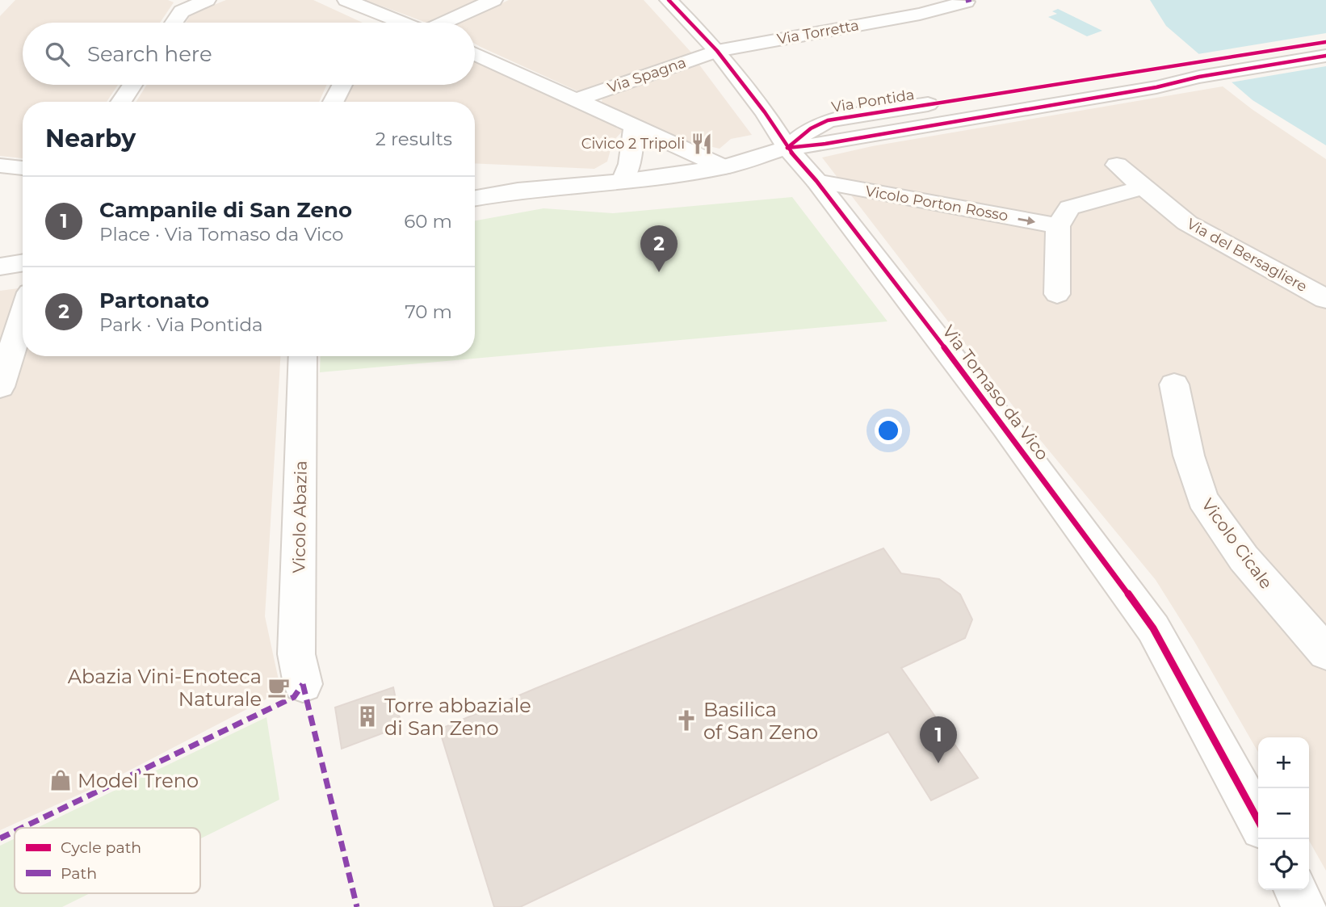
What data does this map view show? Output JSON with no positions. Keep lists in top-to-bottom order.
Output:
{
  "streets": {
    "street": [
      "Via Torretta",
      "Via Spagna",
      "Via Pontida",
      "Vicolo Porton Rosso",
      "Via del Bersagliere",
      "Via Tomaso da Vico",
      "Vicolo Abazia",
      "Vicolo Cicale"
    ]
  },
  "crossings": [
    ["Via Torretta", "Via Spagna"],
    ["Via Torretta", "Via Tomaso da Vico"],
    ["Via Spagna", "Via Pontida"],
    ["Via Spagna", "Via Tomaso da Vico"],
    ["Via Pontida", "Via Tomaso da Vico"],
    ["Vicolo Porton Rosso", "Via Tomaso da Vico"]
  ],
  "one_way": ["Vicolo Porton Rosso"],
  "places": {
    "restaurant": ["Civico 2 Tripoli"],
    "cafe": ["Abazia Vini-Enoteca Naturale"],
    "building": ["Torre abbaziale di San Zeno"],
    "church": ["Basilica of San Zeno"],
    "shop": ["Model Treno"]
  },
  "legend": ["Cycle path", "Path"],
  "page": {
    "search": "Search here",
    "heading": ["Nearby", "2 results"],
    "list": [
      {
        "mark": "1",
        "name": "Campanile di San Zeno",
        "note": "Place · Via Tomaso da Vico",
        "value": "60 m"
      },
      {
        "mark": "2",
        "name": "Partonato",
        "note": "Park · Via Pontida",
        "value": "70 m"
      }
    ],
    "pins": ["2", "1"],
    "map_buttons": ["+", "−"]
  }
}
